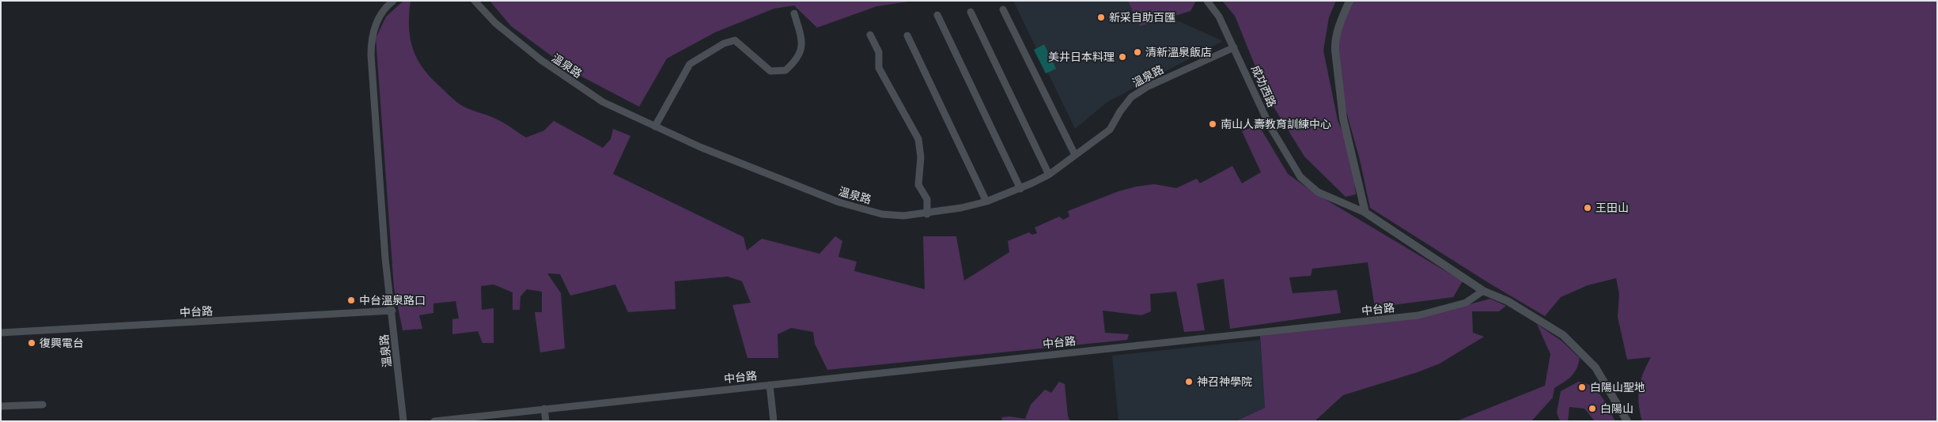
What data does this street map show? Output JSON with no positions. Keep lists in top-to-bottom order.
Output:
{
  "streets": {
    "street": ["溫泉路", "成功西路", "中台路"]
  },
  "crossings": [
    ["溫泉路", "成功西路"],
    ["溫泉路", "中台路"],
    ["成功西路", "中台路"]
  ],
  "places": [
    "新采自助百匯",
    "清新溫泉飯店",
    "美井日本料理",
    "南山人壽教育訓練中心",
    "王田山",
    "中台溫泉路口",
    "復興電台",
    "神召神學院",
    "白陽山聖地",
    "白陽山"
  ]
}
